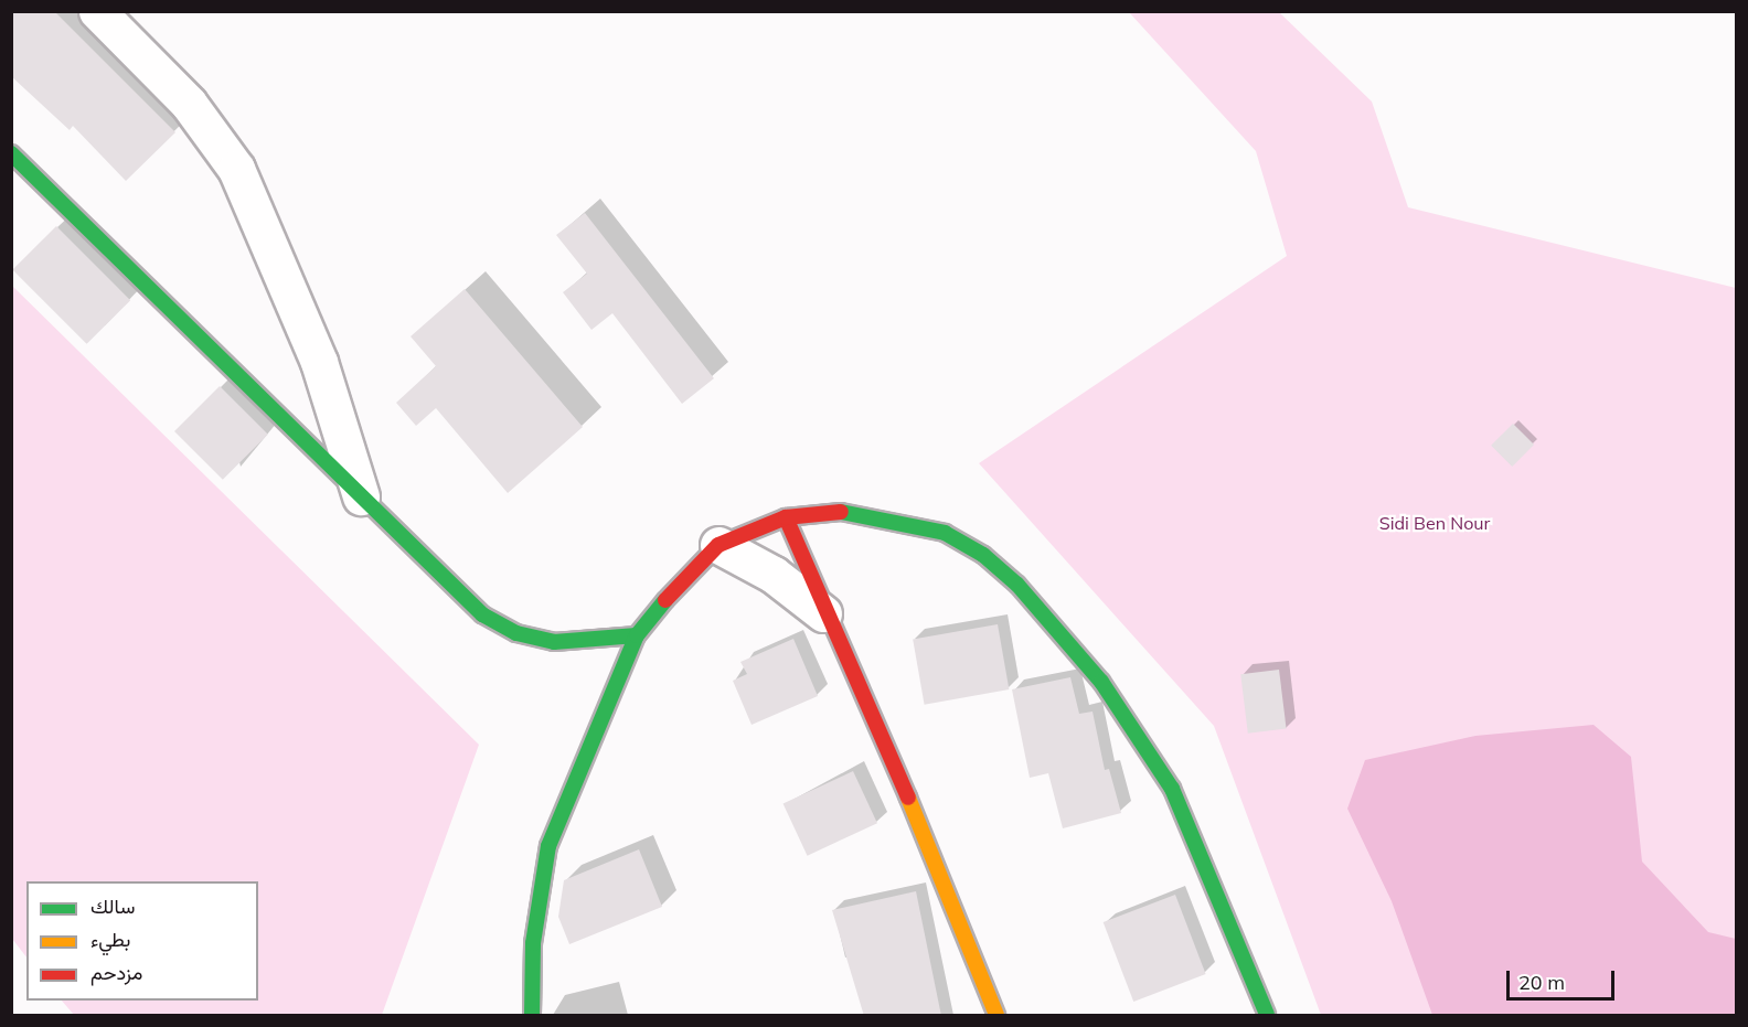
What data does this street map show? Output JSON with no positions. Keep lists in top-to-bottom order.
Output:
{
  "parks": ["Sidi Ben Nour"],
  "legend": ["سالك", "بطيء", "مزدحم"],
  "scale_bar": "20 m"
}
